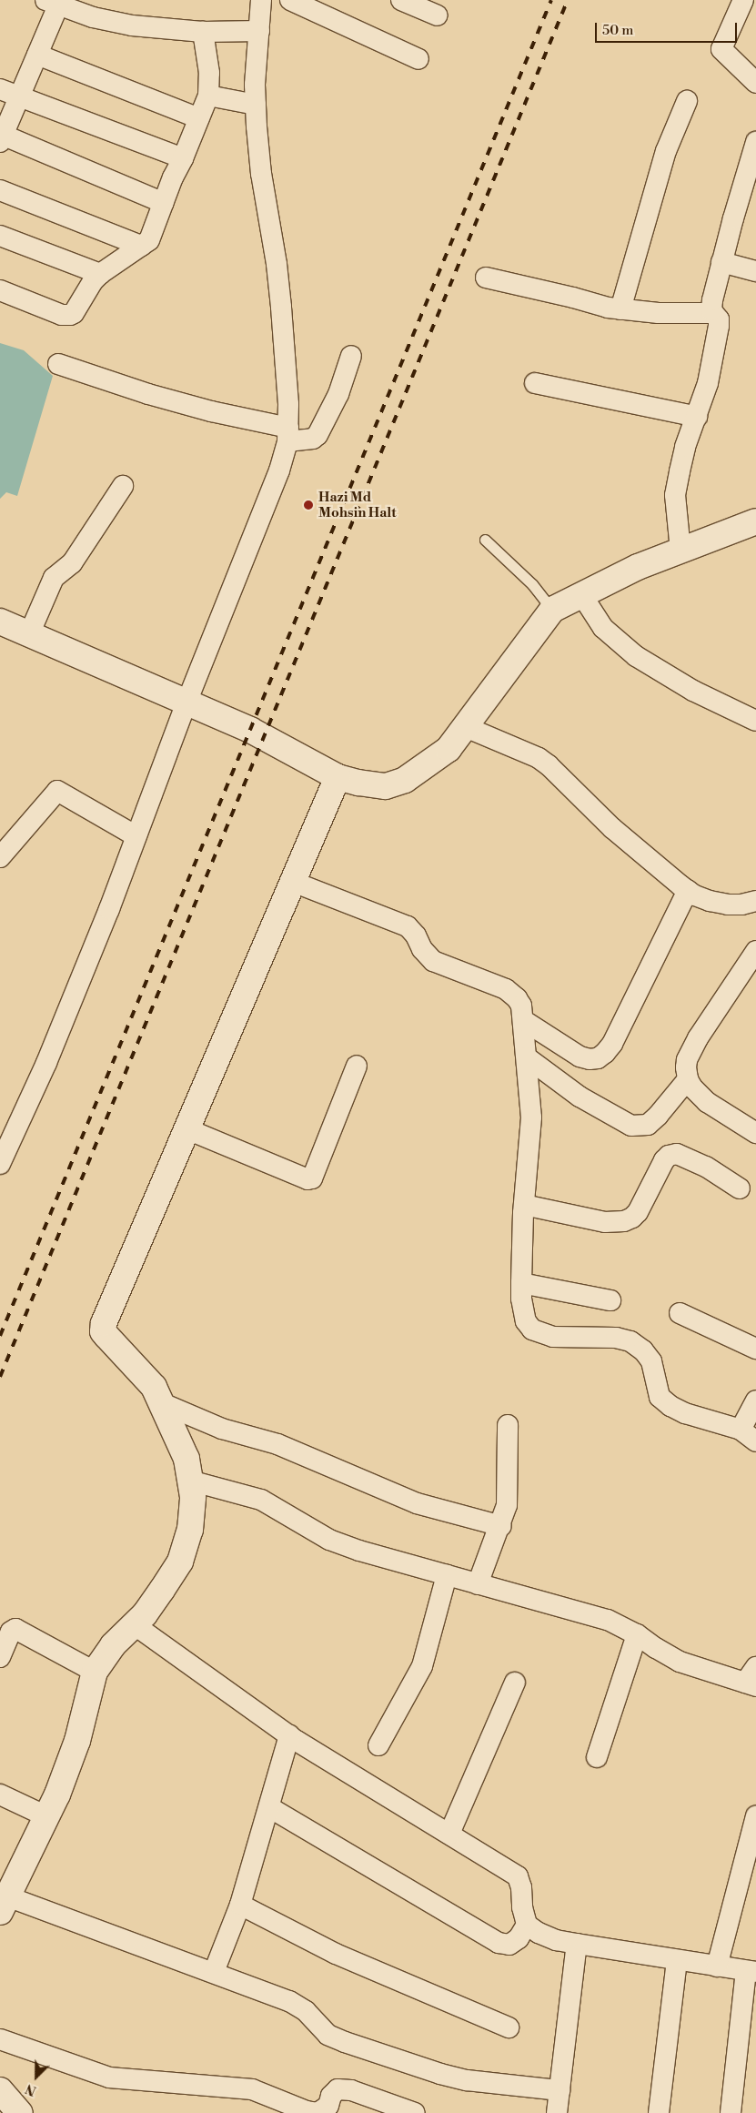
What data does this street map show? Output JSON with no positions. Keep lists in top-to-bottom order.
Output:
{
  "places": ["Hazi Md Mohsin Halt"],
  "scale_bar": "50 m",
  "north": "bottom left"
}
